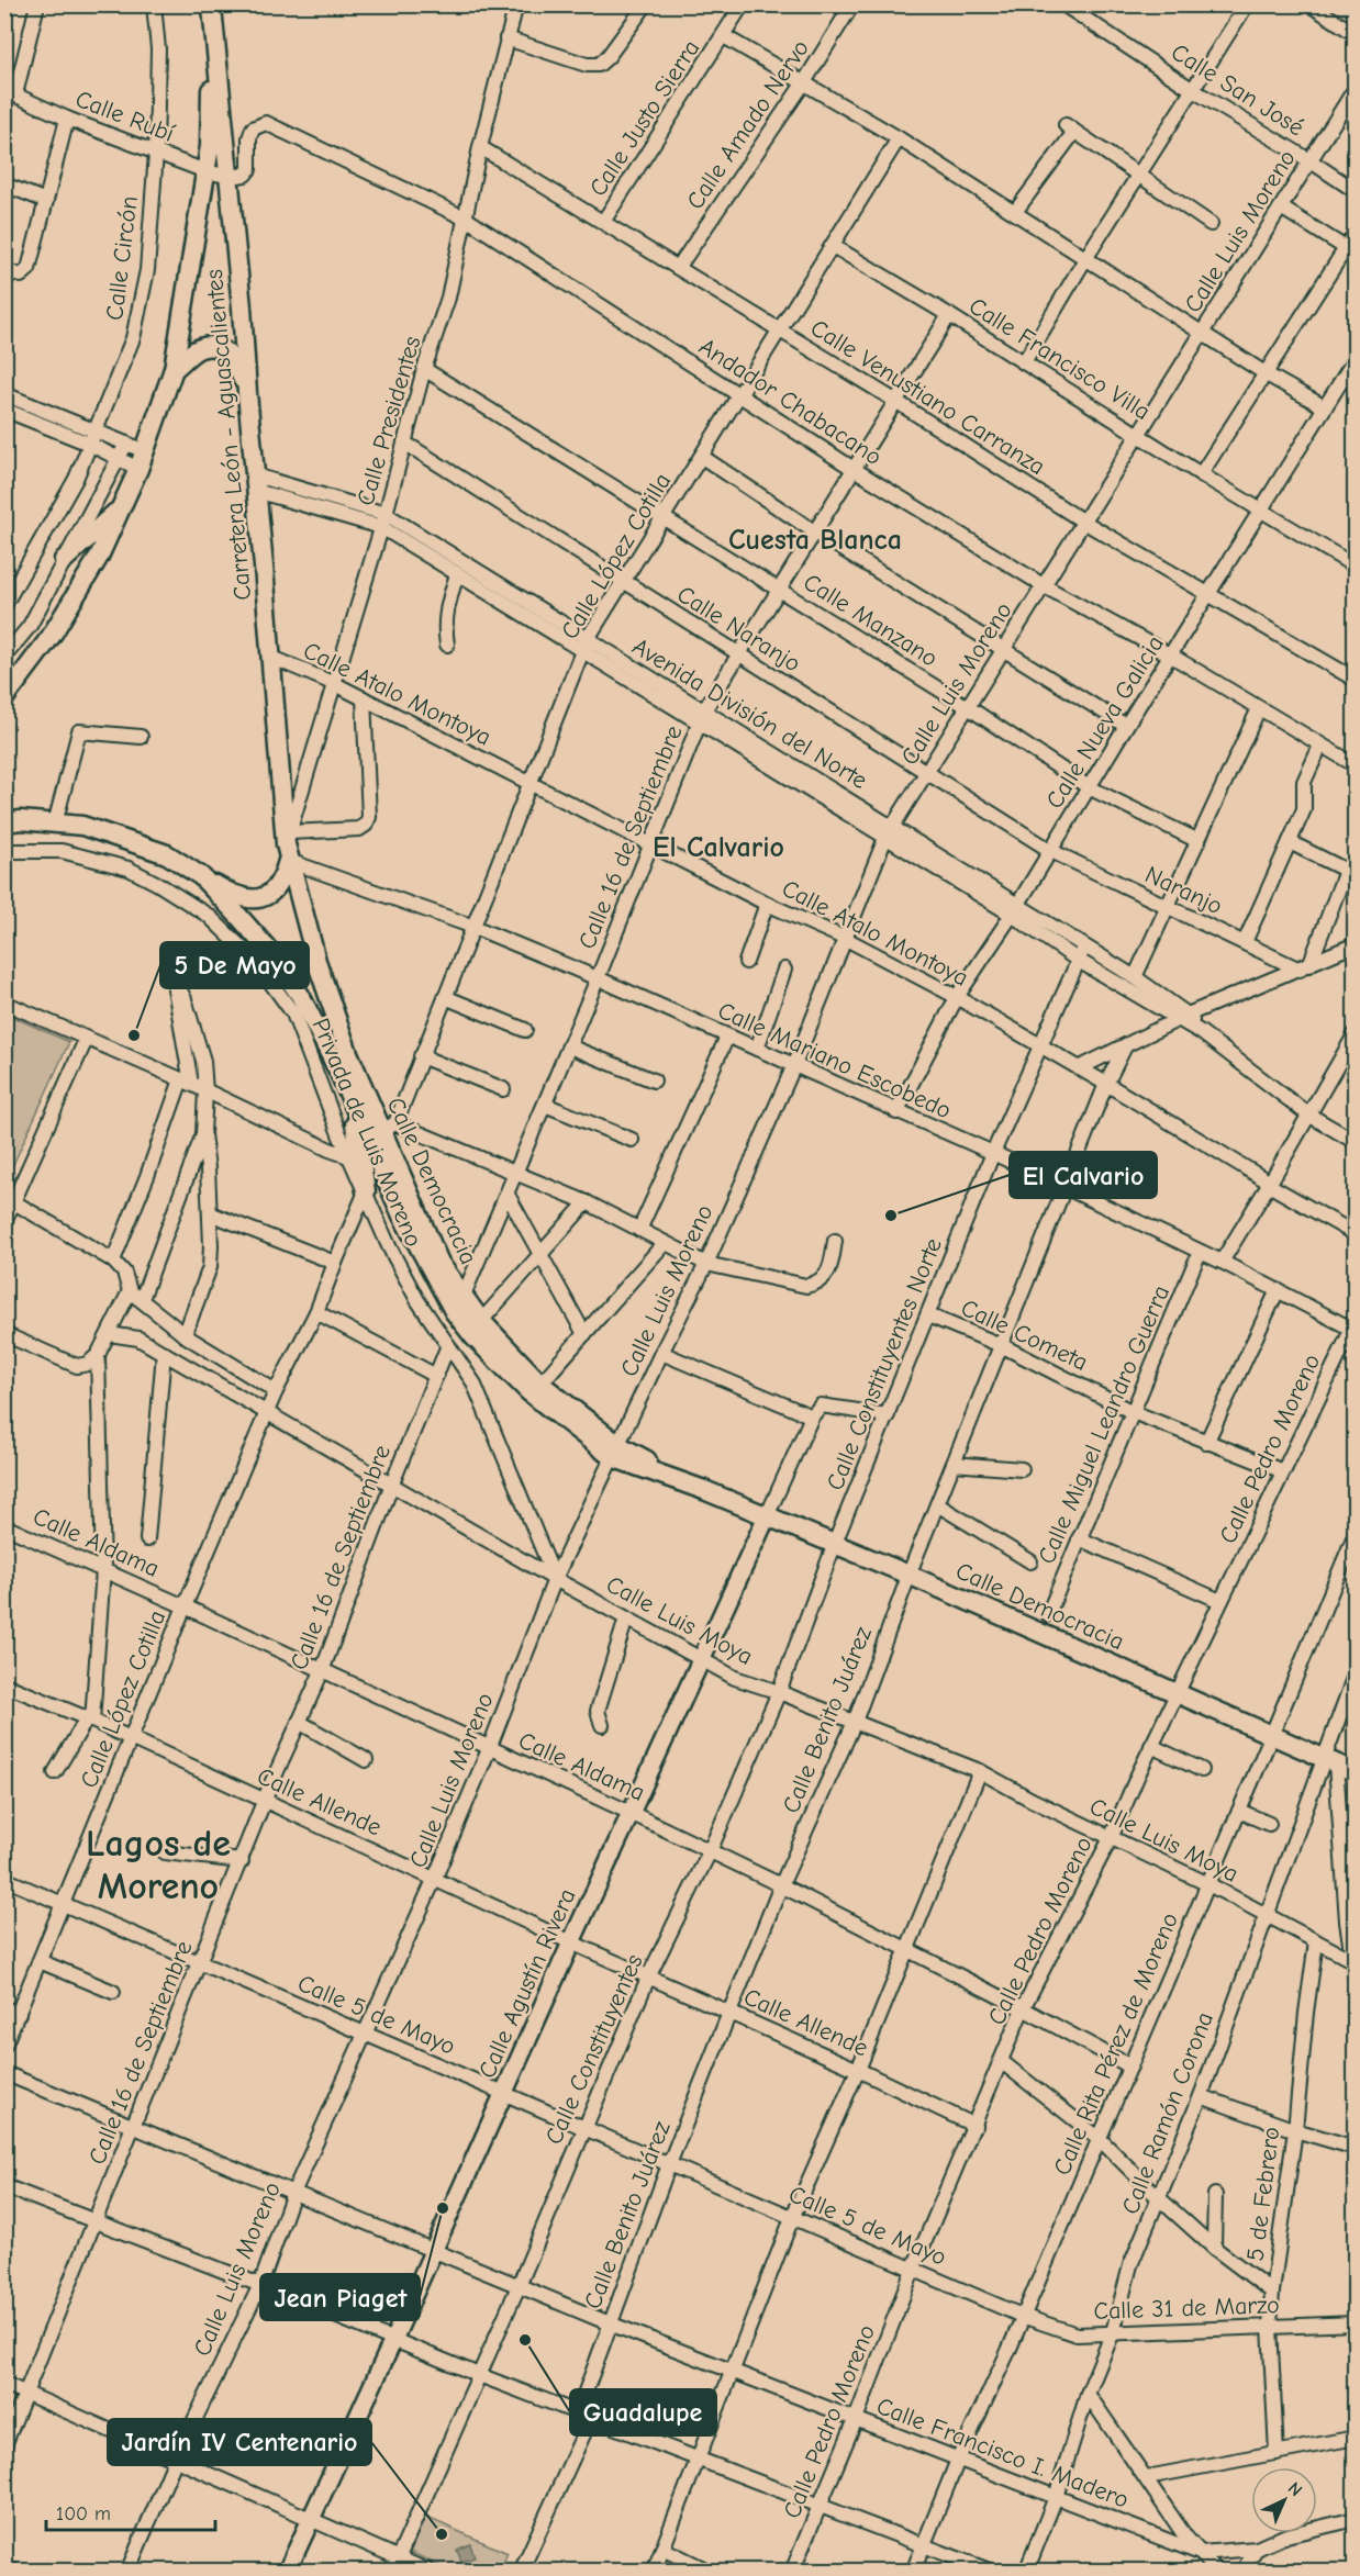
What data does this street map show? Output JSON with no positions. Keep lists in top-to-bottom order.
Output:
{
  "streets": {
    "highway": ["Carretera León - Aguascalientes", "Calle Democracia"],
    "main road": ["Calle Agustín Rivera"],
    "street": [
      "Calle San José",
      "Calle Rubí",
      "Calle Justo Sierra",
      "Calle Amado Nervo",
      "Calle Luis Moreno",
      "Calle Circón",
      "Calle Francisco Villa",
      "Calle Venustiano Carranza",
      "Andador Chabacano",
      "Calle Presidentes",
      "Calle López Cotilla",
      "Calle Manzano",
      "Calle Naranjo",
      "Calle Atalo Montoya",
      "Avenida División del Norte",
      "Calle Nueva Galicia",
      "Calle 16 de Septiembre",
      "Naranjo",
      "Calle Mariano Escobedo",
      "Privada de Luis Moreno",
      "Calle Cometa",
      "Calle Constituyentes Norte",
      "Calle Miguel Leandro Guerra",
      "Calle Pedro Moreno",
      "Calle Aldama",
      "Calle Luis Moya",
      "Calle Benito Juárez",
      "Calle Allende",
      "Calle 5 de Mayo",
      "Calle Rita Pérez de Moreno",
      "Calle Constituyentes",
      "Calle Ramón Corona",
      "5 de Febrero",
      "Calle 31 de Marzo",
      "Calle Francisco I. Madero"
    ]
  },
  "crossings": [
    ["Calle San José", "Calle Luis Moreno"],
    ["Calle Rubí", "Calle Circón"],
    ["Calle Rubí", "Andador Chabacano"],
    ["Calle Rubí", "Carretera León - Aguascalientes"],
    ["Calle Justo Sierra", "Calle Venustiano Carranza"],
    ["Calle Amado Nervo", "Calle Venustiano Carranza"],
    ["Calle Luis Moreno", "Calle Francisco Villa"],
    ["Calle Luis Moreno", "Calle Venustiano Carranza"],
    ["Calle Luis Moreno", "Andador Chabacano"],
    ["Calle Luis Moreno", "Calle Manzano"],
    ["Calle Luis Moreno", "Calle Naranjo"],
    ["Calle Luis Moreno", "Calle Atalo Montoya"],
    ["Calle Luis Moreno", "Avenida División del Norte"],
    ["Calle Luis Moreno", "Calle Mariano Escobedo"],
    ["Calle Luis Moreno", "Privada de Luis Moreno"],
    ["Calle Luis Moreno", "Calle Democracia"],
    ["Calle Luis Moreno", "Calle Aldama"],
    ["Calle Luis Moreno", "Calle Luis Moya"],
    ["Calle Luis Moreno", "Calle Allende"],
    ["Calle Luis Moreno", "Calle 5 de Mayo"],
    ["Calle Luis Moreno", "Calle Francisco I. Madero"],
    ["Calle Francisco Villa", "Calle López Cotilla"],
    ["Calle Francisco Villa", "Calle Nueva Galicia"],
    ["Calle Francisco Villa", "Calle 16 de Septiembre"],
    ["Calle Venustiano Carranza", "Calle Presidentes"],
    ["Calle Venustiano Carranza", "Calle López Cotilla"],
    ["Calle Venustiano Carranza", "Calle Nueva Galicia"],
    ["Calle Venustiano Carranza", "Calle 16 de Septiembre"],
    ["Andador Chabacano", "Calle Presidentes"],
    ["Andador Chabacano", "Carretera León - Aguascalientes"],
    ["Andador Chabacano", "Calle López Cotilla"],
    ["Andador Chabacano", "Calle Nueva Galicia"],
    ["Andador Chabacano", "Calle 16 de Septiembre"],
    ["Calle Presidentes", "Carretera León - Aguascalientes"],
    ["Calle Presidentes", "Calle Manzano"],
    ["Calle Presidentes", "Calle Naranjo"],
    ["Calle Presidentes", "Calle Atalo Montoya"],
    ["Calle Presidentes", "Avenida División del Norte"],
    ["Calle Presidentes", "Calle Mariano Escobedo"],
    ["Calle Presidentes", "Calle Democracia"],
    ["Carretera León - Aguascalientes", "Calle Atalo Montoya"],
    ["Carretera León - Aguascalientes", "Avenida División del Norte"],
    ["Carretera León - Aguascalientes", "Calle Mariano Escobedo"],
    ["Carretera León - Aguascalientes", "Calle Democracia"],
    ["Calle López Cotilla", "Calle Manzano"],
    ["Calle López Cotilla", "Calle Naranjo"],
    ["Calle López Cotilla", "Calle Atalo Montoya"],
    ["Calle López Cotilla", "Avenida División del Norte"],
    ["Calle López Cotilla", "Calle Mariano Escobedo"],
    ["Calle López Cotilla", "Privada de Luis Moreno"],
    ["Calle López Cotilla", "Calle Democracia"],
    ["Calle López Cotilla", "Calle Aldama"],
    ["Calle López Cotilla", "Calle Luis Moya"],
    ["Calle López Cotilla", "Calle Allende"],
    ["Calle López Cotilla", "Calle 5 de Mayo"],
    ["Calle Manzano", "Calle Nueva Galicia"],
    ["Calle Manzano", "Calle 16 de Septiembre"],
    ["Calle Naranjo", "Calle Nueva Galicia"],
    ["Calle Naranjo", "Calle 16 de Septiembre"],
    ["Calle Naranjo", "Naranjo"],
    ["Calle Atalo Montoya", "Calle Nueva Galicia"],
    ["Calle Atalo Montoya", "Calle 16 de Septiembre"],
    ["Calle Atalo Montoya", "Calle Constituyentes Norte"],
    ["Calle Atalo Montoya", "Calle Benito Juárez"],
    ["Avenida División del Norte", "Calle Nueva Galicia"],
    ["Avenida División del Norte", "Calle 16 de Septiembre"],
    ["Avenida División del Norte", "Calle Constituyentes Norte"],
    ["Calle Nueva Galicia", "Naranjo"],
    ["Calle Nueva Galicia", "Calle Mariano Escobedo"],
    ["Calle 16 de Septiembre", "Calle Mariano Escobedo"],
    ["Calle 16 de Septiembre", "Privada de Luis Moreno"],
    ["Calle 16 de Septiembre", "Calle Democracia"],
    ["Calle 16 de Septiembre", "Calle Aldama"],
    ["Calle 16 de Septiembre", "Calle Luis Moya"],
    ["Calle 16 de Septiembre", "Calle Allende"],
    ["Calle 16 de Septiembre", "Calle 5 de Mayo"],
    ["Calle 16 de Septiembre", "Calle Francisco I. Madero"],
    ["Calle Mariano Escobedo", "Calle Democracia"],
    ["Calle Mariano Escobedo", "Calle Constituyentes Norte"],
    ["Calle Mariano Escobedo", "Calle Miguel Leandro Guerra"],
    ["Calle Mariano Escobedo", "Calle Pedro Moreno"],
    ["Calle Mariano Escobedo", "Calle Benito Juárez"],
    ["Privada de Luis Moreno", "Calle Luis Moya"],
    ["Calle Democracia", "Calle Constituyentes Norte"],
    ["Calle Democracia", "Calle Pedro Moreno"],
    ["Calle Democracia", "Calle Benito Juárez"],
    ["Calle Democracia", "Calle Agustín Rivera"],
    ["Calle Democracia", "Calle Rita Pérez de Moreno"],
    ["Calle Democracia", "Calle Constituyentes"],
    ["Calle Democracia", "Calle Ramón Corona"],
    ["Calle Cometa", "Calle Constituyentes Norte"],
    ["Calle Cometa", "Calle Miguel Leandro Guerra"],
    ["Calle Cometa", "Calle Pedro Moreno"],
    ["Calle Cometa", "Calle Benito Juárez"],
    ["Calle Constituyentes Norte", "Calle Constituyentes"],
    ["Calle Pedro Moreno", "Calle Aldama"],
    ["Calle Pedro Moreno", "Calle Luis Moya"],
    ["Calle Pedro Moreno", "Calle Allende"],
    ["Calle Pedro Moreno", "Calle 5 de Mayo"],
    ["Calle Pedro Moreno", "Calle Francisco I. Madero"],
    ["Calle Aldama", "Calle Benito Juárez"],
    ["Calle Aldama", "Calle Agustín Rivera"],
    ["Calle Aldama", "Calle Rita Pérez de Moreno"],
    ["Calle Aldama", "Calle Constituyentes"],
    ["Calle Luis Moya", "Calle Benito Juárez"],
    ["Calle Luis Moya", "Calle Agustín Rivera"],
    ["Calle Luis Moya", "Calle Rita Pérez de Moreno"],
    ["Calle Luis Moya", "Calle Constituyentes"],
    ["Calle Luis Moya", "Calle Ramón Corona"],
    ["Calle Luis Moya", "5 de Febrero"],
    ["Calle Benito Juárez", "Calle Allende"],
    ["Calle Benito Juárez", "Calle 5 de Mayo"],
    ["Calle Benito Juárez", "Calle Francisco I. Madero"],
    ["Calle Allende", "Calle Agustín Rivera"],
    ["Calle Allende", "Calle Constituyentes"],
    ["Calle Agustín Rivera", "Calle 5 de Mayo"],
    ["Calle Agustín Rivera", "Calle Francisco I. Madero"],
    ["Calle 5 de Mayo", "Calle Rita Pérez de Moreno"],
    ["Calle 5 de Mayo", "Calle Constituyentes"],
    ["Calle 5 de Mayo", "Calle 31 de Marzo"],
    ["Calle Rita Pérez de Moreno", "Calle 31 de Marzo"],
    ["Calle Rita Pérez de Moreno", "Calle Francisco I. Madero"],
    ["Calle Constituyentes", "Calle Francisco I. Madero"],
    ["Calle Ramón Corona", "Calle 31 de Marzo"],
    ["Calle Ramón Corona", "Calle Francisco I. Madero"],
    ["5 de Febrero", "Calle 31 de Marzo"]
  ],
  "districts": ["Cuesta Blanca", "El Calvario", "Lagos de Moreno"],
  "places": [
    "5 De Mayo",
    "El Calvario",
    "Jean Piaget",
    "Guadalupe",
    "Jardín IV Centenario"
  ],
  "scale_bar": "100 m",
  "north": "top right"
}
